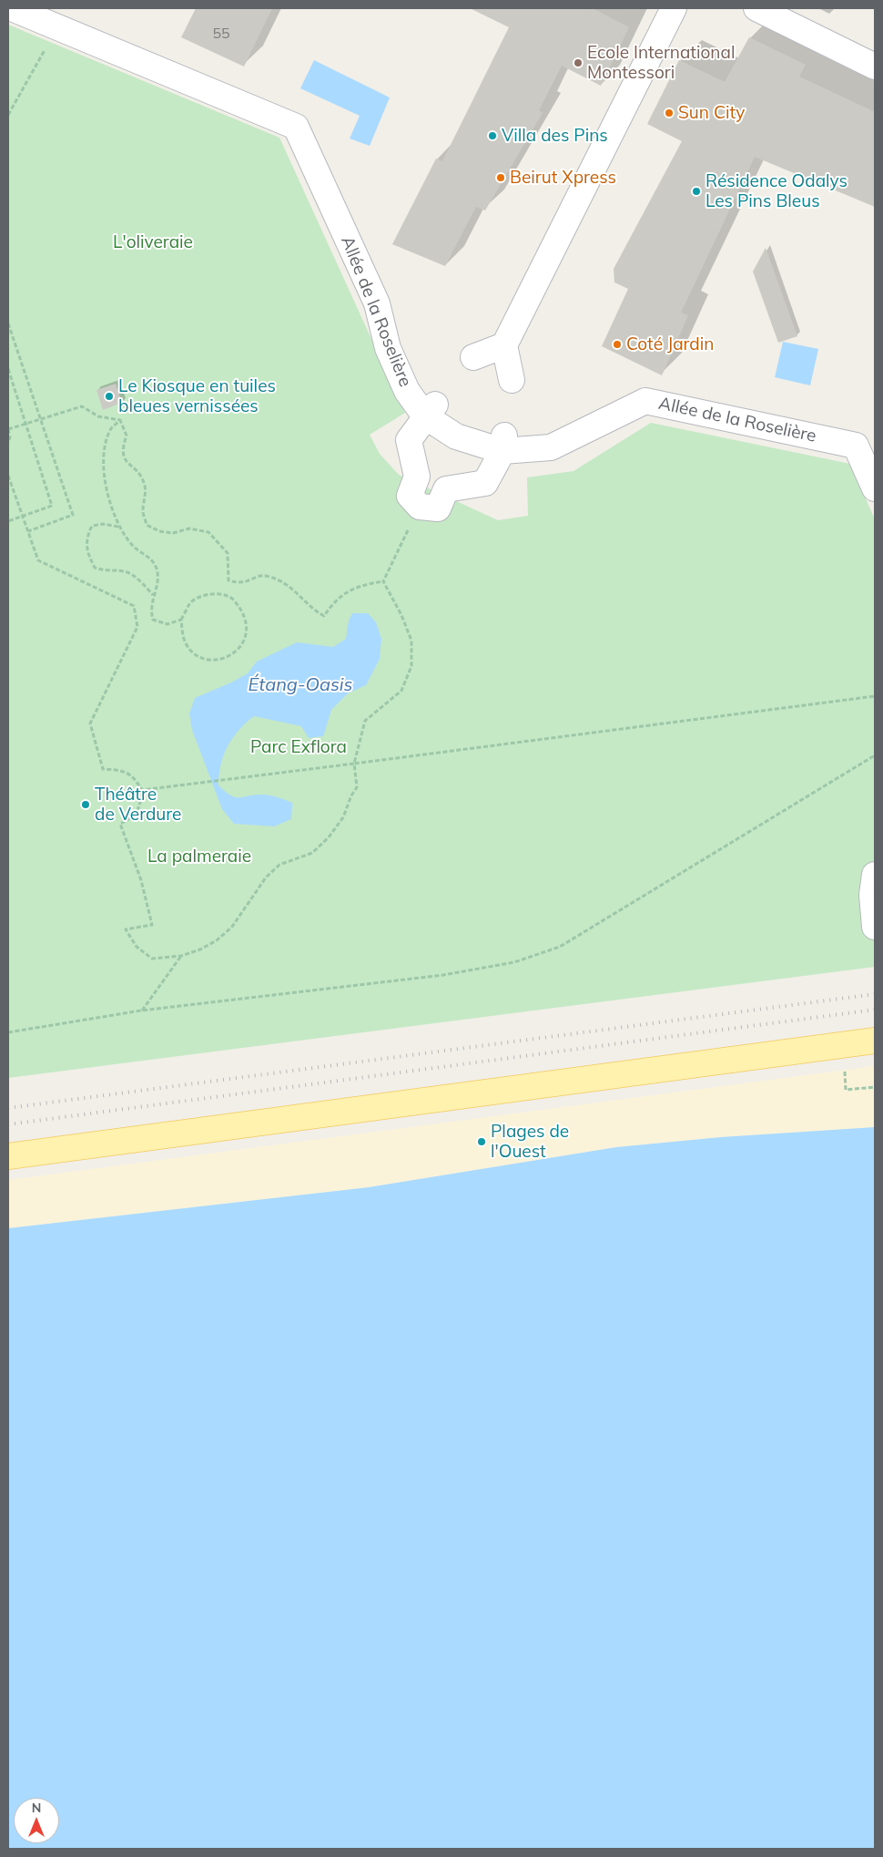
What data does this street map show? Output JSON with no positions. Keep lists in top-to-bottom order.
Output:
{
  "streets": {
    "street": ["Allée de la Roselière"]
  },
  "water": ["Étang-Oasis"],
  "parks": ["L'oliveraie", "Parc Exflora", "La palmeraie"],
  "places": [
    "Ecole International Montessori",
    "Sun City",
    "Villa des Pins",
    "Beirut Xpress",
    "Résidence Odalys Les Pins Bleus",
    "Coté Jardin",
    "Le Kiosque en tuiles bleues vernissées",
    "Théâtre de Verdure",
    "Plages de l'Ouest"
  ],
  "house_numbers": ["55"],
  "north": "top"
}
